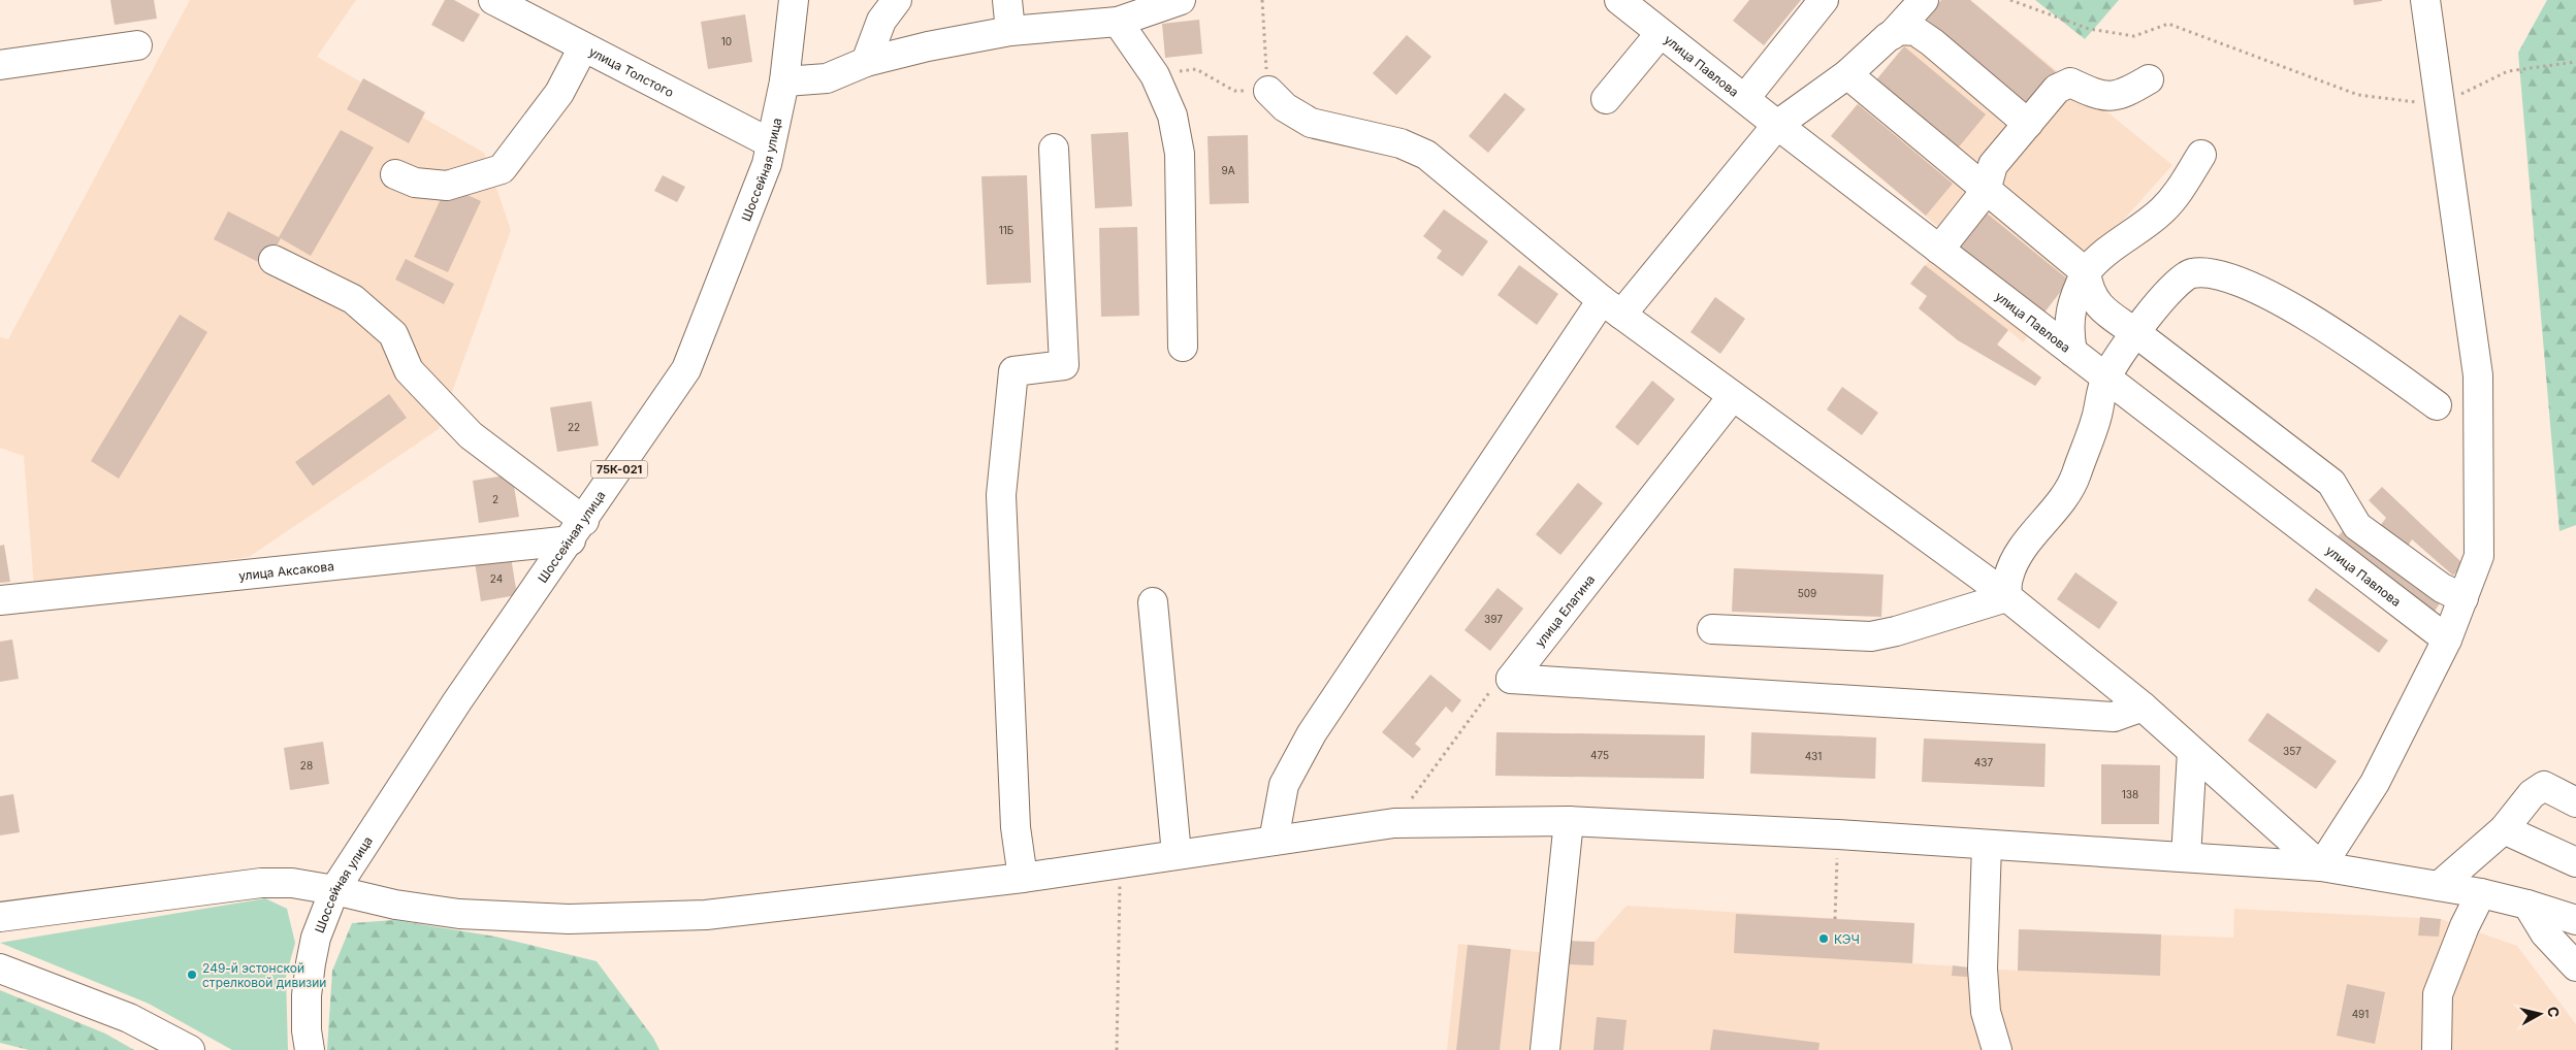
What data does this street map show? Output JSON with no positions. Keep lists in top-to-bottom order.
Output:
{
  "streets": {
    "street": [
      "улица Павлова",
      "улица Толстого",
      "Шоссейная улица",
      "75К-021",
      "улица Аксакова",
      "улица Елагина"
    ]
  },
  "crossings": [
    ["улица Толстого", "Шоссейная улица"],
    ["Шоссейная улица", "улица Аксакова"]
  ],
  "places": ["КЭЧ", "249-й эстонской стрелковой дивизии"],
  "house_numbers": [
    "10",
    "9А",
    "11Б",
    "22",
    "2",
    "24",
    "509",
    "397",
    "357",
    "475",
    "431",
    "437",
    "28",
    "138",
    "491"
  ],
  "north": "right"
}
